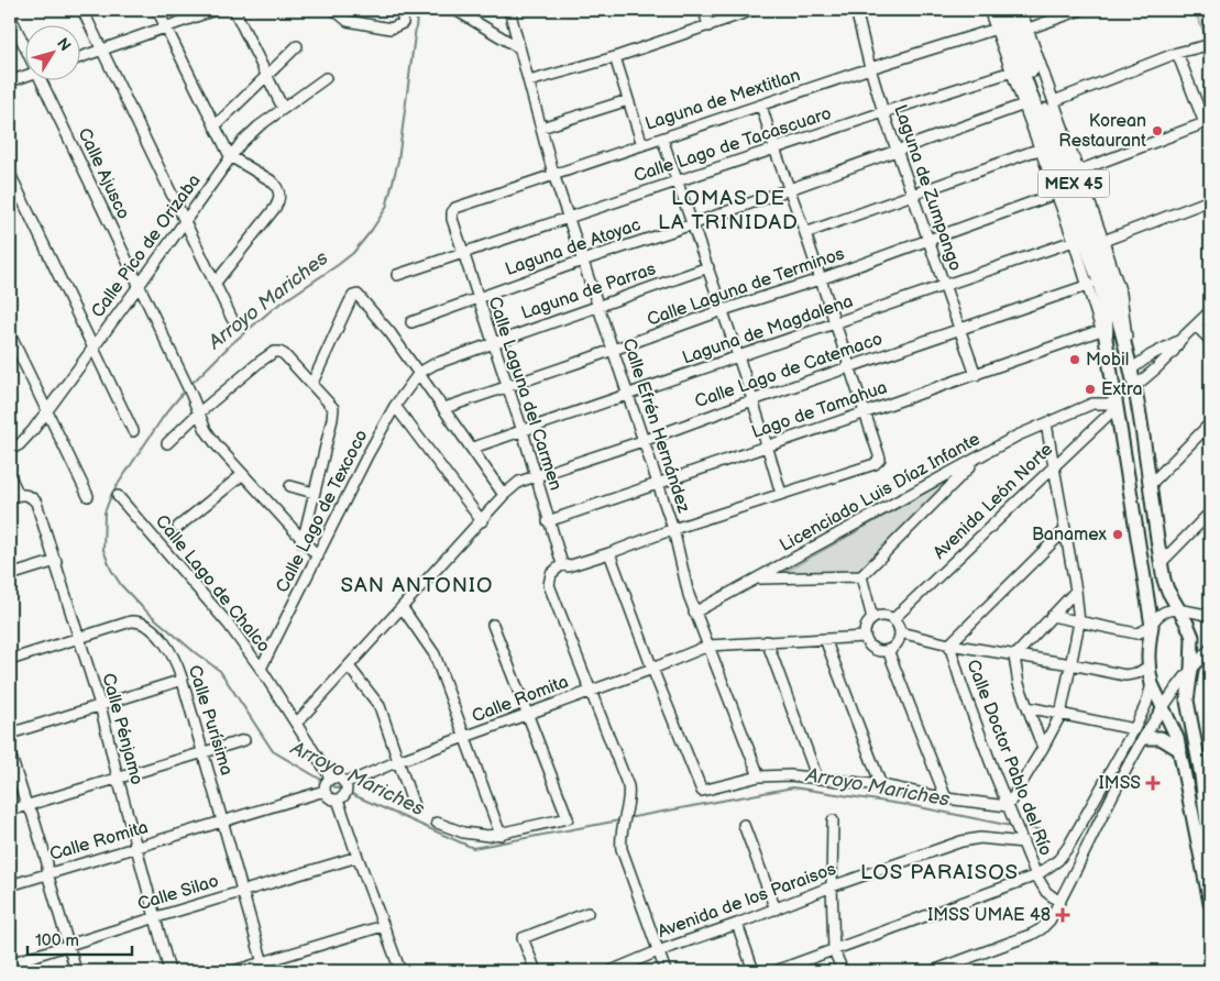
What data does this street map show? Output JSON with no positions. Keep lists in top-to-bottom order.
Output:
{
  "streets": {
    "main road": ["MEX 45"],
    "street": [
      "Laguna de Mextitlan",
      "Calle Lago de Tacascuaro",
      "Calle Ajusco",
      "Laguna de Zumpango",
      "Calle Pico de Orizaba",
      "Laguna de Atoyac",
      "Calle Laguna de Terminos",
      "Laguna de Parras",
      "Laguna de Magdalena",
      "Calle Lago de Catemaco",
      "Calle Laguna del Carmen",
      "Lago de Tamahua",
      "Calle Efrén Hernández",
      "Licenciado Luis Díaz Infante",
      "Avenida León Norte",
      "Calle Lago de Texcoco",
      "Calle Lago de Chalco",
      "Calle Romita",
      "Calle Purísima",
      "Calle Pénjamo",
      "Calle Doctor Pablo del Río",
      "Calle Silao",
      "Avenida de los Paraisos"
    ]
  },
  "crossings": [
    ["Laguna de Mextitlan", "Laguna de Zumpango"],
    ["Laguna de Mextitlan", "Calle Laguna del Carmen"],
    ["Laguna de Mextitlan", "Calle Efrén Hernández"],
    ["Calle Lago de Tacascuaro", "Laguna de Zumpango"],
    ["Calle Lago de Tacascuaro", "Calle Laguna del Carmen"],
    ["Calle Lago de Tacascuaro", "Calle Efrén Hernández"],
    ["Calle Ajusco", "Calle Pico de Orizaba"],
    ["Calle Ajusco", "Calle Lago de Texcoco"],
    ["MEX 45", "Lago de Tamahua"],
    ["MEX 45", "Licenciado Luis Díaz Infante"],
    ["MEX 45", "Avenida León Norte"],
    ["Laguna de Zumpango", "Laguna de Atoyac"],
    ["Laguna de Zumpango", "Calle Laguna de Terminos"],
    ["Laguna de Zumpango", "Laguna de Magdalena"],
    ["Laguna de Zumpango", "Calle Lago de Catemaco"],
    ["Laguna de Zumpango", "Lago de Tamahua"],
    ["Laguna de Atoyac", "Calle Laguna del Carmen"],
    ["Laguna de Atoyac", "Calle Efrén Hernández"],
    ["Calle Laguna de Terminos", "Calle Laguna del Carmen"],
    ["Calle Laguna de Terminos", "Calle Efrén Hernández"],
    ["Laguna de Parras", "Calle Laguna del Carmen"],
    ["Laguna de Parras", "Calle Efrén Hernández"],
    ["Laguna de Parras", "Calle Lago de Texcoco"],
    ["Laguna de Magdalena", "Calle Laguna del Carmen"],
    ["Laguna de Magdalena", "Calle Efrén Hernández"],
    ["Calle Lago de Catemaco", "Calle Laguna del Carmen"],
    ["Calle Lago de Catemaco", "Calle Efrén Hernández"],
    ["Calle Lago de Catemaco", "Calle Lago de Chalco"],
    ["Calle Laguna del Carmen", "Lago de Tamahua"],
    ["Lago de Tamahua", "Calle Efrén Hernández"],
    ["Calle Efrén Hernández", "Licenciado Luis Díaz Infante"],
    ["Calle Efrén Hernández", "Calle Romita"],
    ["Licenciado Luis Díaz Infante", "Avenida León Norte"],
    ["Avenida León Norte", "Calle Romita"],
    ["Calle Lago de Texcoco", "Calle Lago de Chalco"],
    ["Calle Lago de Chalco", "Calle Romita"],
    ["Calle Romita", "Calle Purísima"],
    ["Calle Romita", "Calle Pénjamo"],
    ["Calle Purísima", "Calle Pénjamo"],
    ["Calle Purísima", "Calle Silao"],
    ["Calle Pénjamo", "Calle Silao"],
    ["Calle Doctor Pablo del Río", "Avenida de los Paraisos"]
  ],
  "districts": ["LOMAS DE LA TRINIDAD", "SAN ANTONIO", "LOS PARAISOS"],
  "water": ["Arroyo Mariches"],
  "places": {
    "other": [
      "Korean Restaurant",
      "Mobil",
      "Extra",
      "Banamex"
    ],
    "health": ["IMSS", "IMSS UMAE 48"]
  },
  "scale_bar": "100 m",
  "north": "top right"
}
